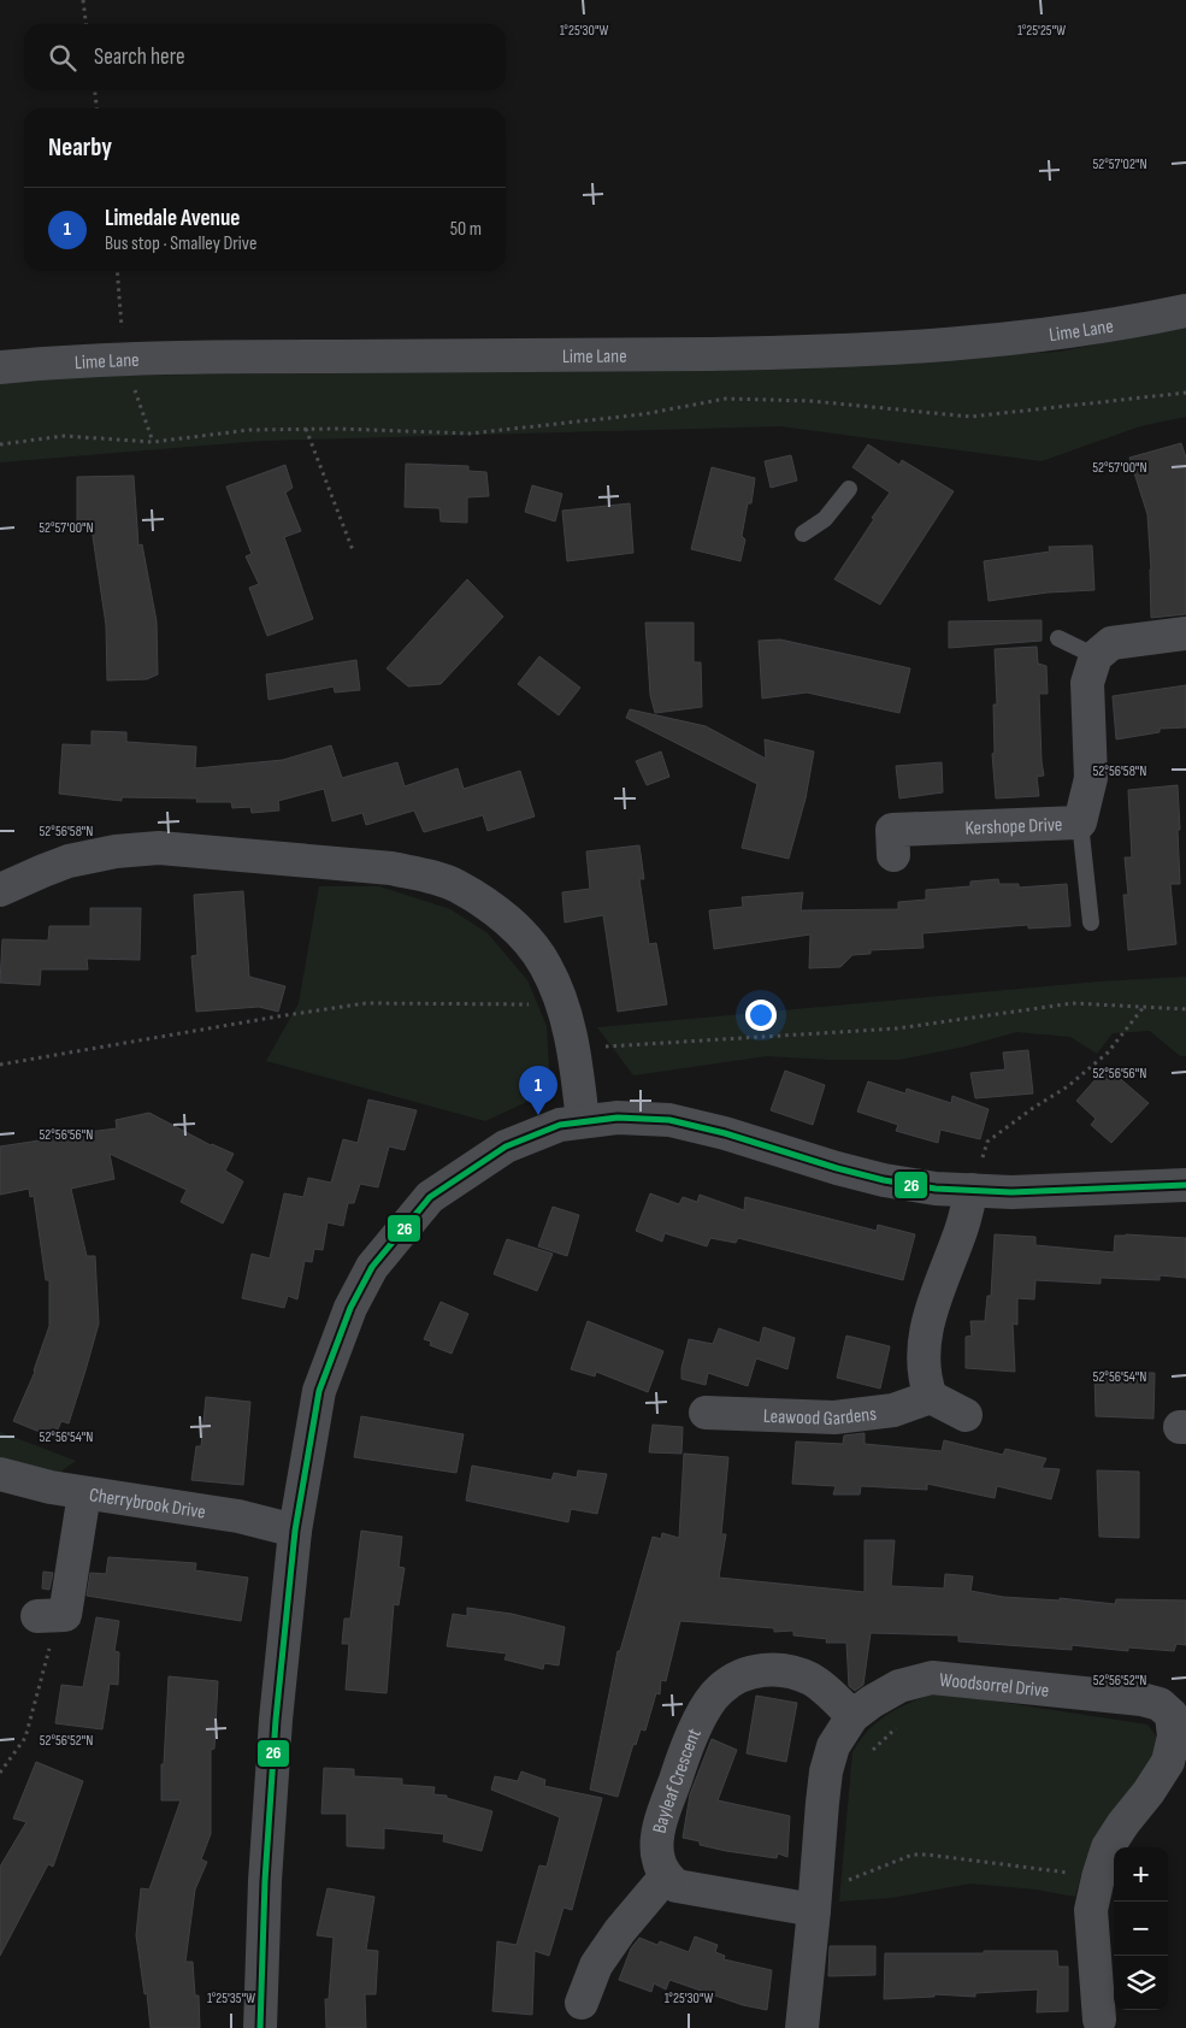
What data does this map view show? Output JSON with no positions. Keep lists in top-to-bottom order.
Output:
{
  "streets": {
    "street": [
      "Lime Lane",
      "Kershope Drive",
      "Leawood Gardens",
      "Cherrybrook Drive",
      "Woodsorrel Drive",
      "Bayleaf Crescent"
    ]
  },
  "crossings": [
    ["Woodsorrel Drive", "Bayleaf Crescent"]
  ],
  "lines": ["transit line 26"],
  "page": {
    "search": "Search here",
    "heading": "Nearby",
    "list": [
      {
        "mark": "1",
        "name": "Limedale Avenue",
        "note": "Bus stop · Smalley Drive",
        "value": "50 m"
      }
    ],
    "pins": "1",
    "map_buttons": ["+", "−"]
  },
  "coordinates": [
    "1°25'30\"W",
    "1°25'25\"W",
    "52°57'02\"N",
    "52°57'00\"N",
    "52°56'58\"N",
    "52°56'56\"N",
    "52°56'54\"N",
    "52°56'52\"N",
    "1°25'35\"W"
  ]
}
